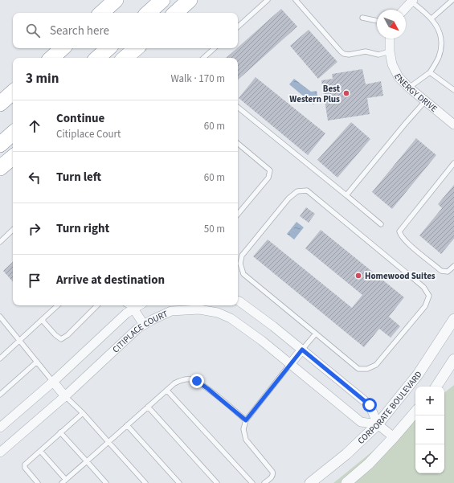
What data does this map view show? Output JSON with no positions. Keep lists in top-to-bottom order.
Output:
{
  "streets": {
    "street": ["ENERGY DRIVE", "CITIPLACE COURT", "CORPORATE BOULEVARD"]
  },
  "crossings": [
    ["CITIPLACE COURT", "CORPORATE BOULEVARD"]
  ],
  "places": ["Best Western Plus", "Homewood Suites"],
  "north": "bottom right",
  "page": {
    "search": "Search here",
    "heading": ["3 min", "Walk · 170 m"],
    "list": [
      ["Continue", "Citiplace Court", "60 m"],
      ["Turn left", "60 m"],
      ["Turn right", "50 m"],
      "Arrive at destination"
    ],
    "map_buttons": ["+", "−"]
  }
}
